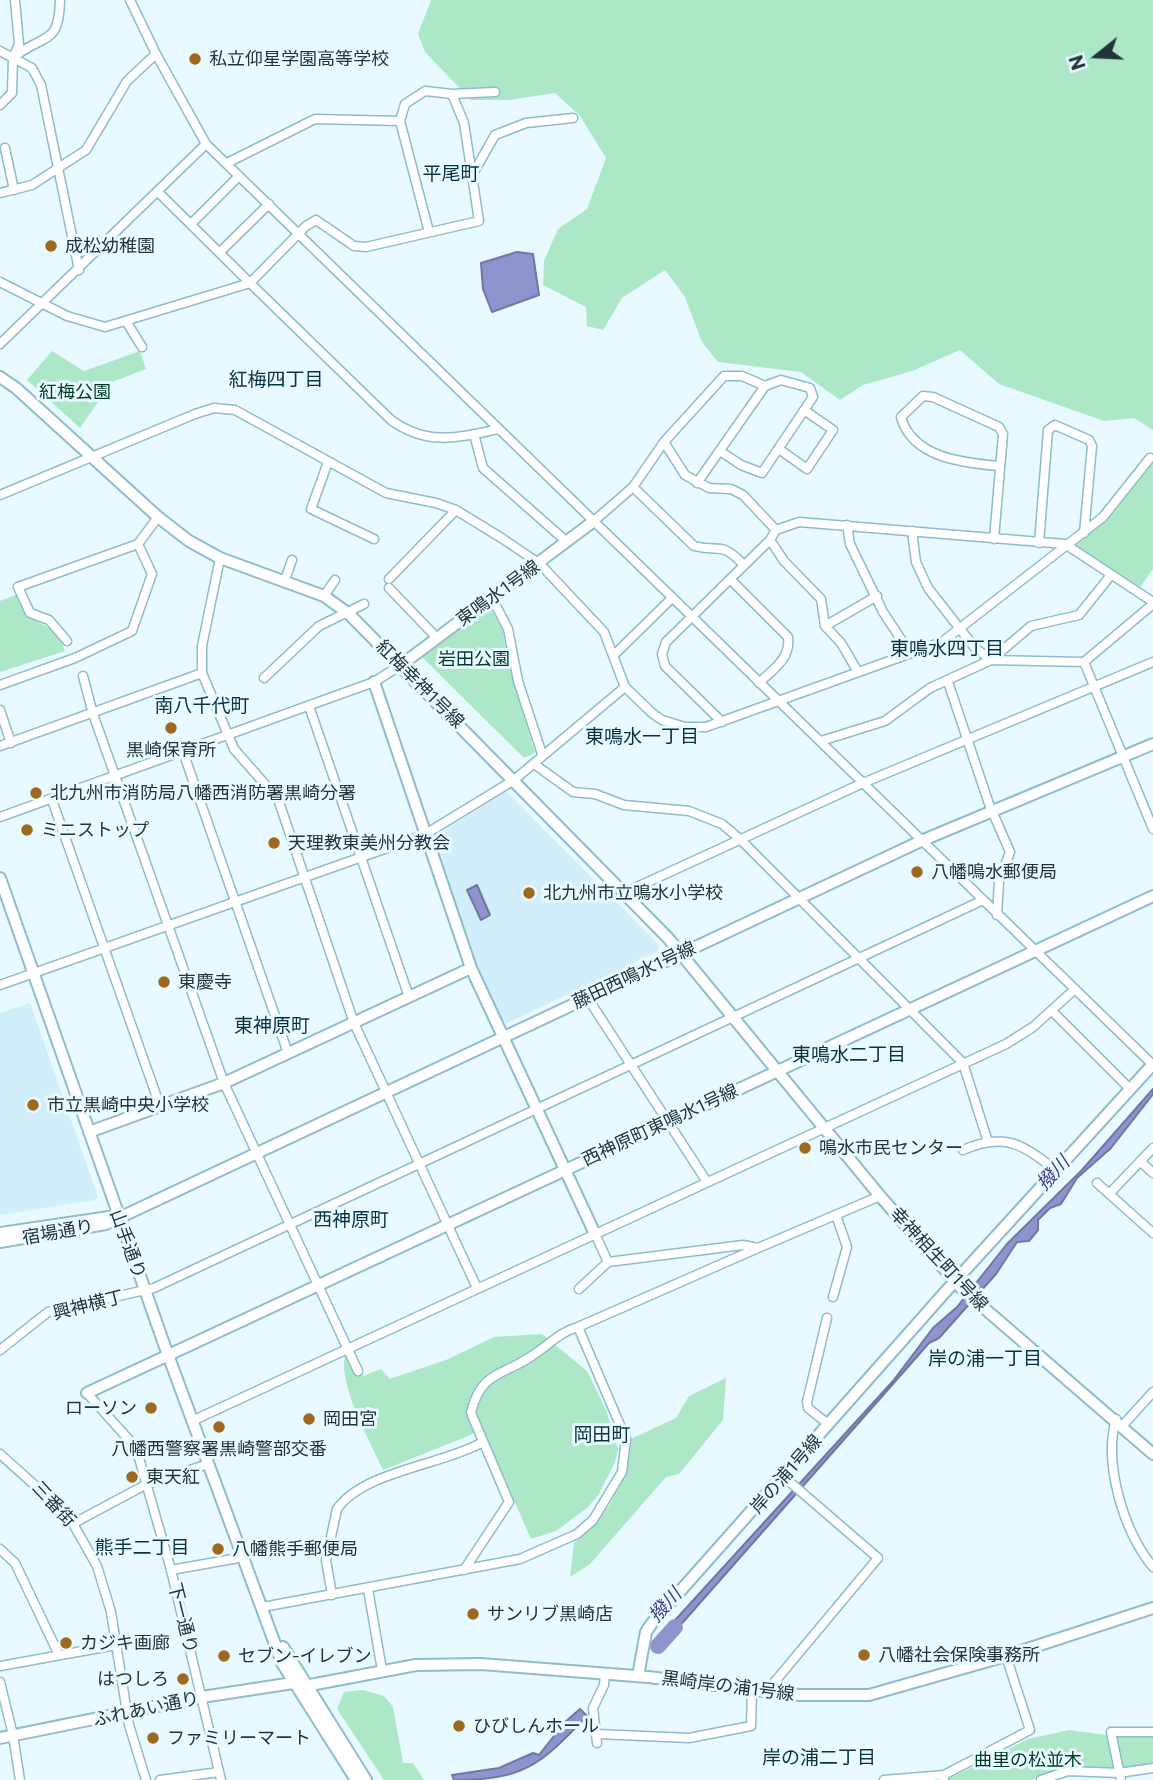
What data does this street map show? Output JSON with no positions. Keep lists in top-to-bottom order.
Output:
{
  "streets": {
    "street": [
      "東鳴水1号線",
      "紅梅幸神1号線",
      "藤田西鳴水1号線",
      "西神原町東鳴水1号線",
      "宿場通り",
      "山手通り",
      "幸神相生町1号線",
      "興神横丁",
      "岸の浦1号線",
      "三番街",
      "下一通り",
      "黒崎岸の浦1号線",
      "ふれあい通り"
    ]
  },
  "crossings": [
    ["東鳴水1号線", "紅梅幸神1号線"],
    ["紅梅幸神1号線", "藤田西鳴水1号線"],
    ["紅梅幸神1号線", "西神原町東鳴水1号線"],
    ["紅梅幸神1号線", "幸神相生町1号線"],
    ["紅梅幸神1号線", "興神横丁"],
    ["藤田西鳴水1号線", "宿場通り"],
    ["藤田西鳴水1号線", "山手通り"],
    ["西神原町東鳴水1号線", "山手通り"],
    ["西神原町東鳴水1号線", "幸神相生町1号線"],
    ["西神原町東鳴水1号線", "下一通り"],
    ["宿場通り", "山手通り"],
    ["山手通り", "興神横丁"],
    ["山手通り", "黒崎岸の浦1号線"],
    ["山手通り", "ふれあい通り"],
    ["幸神相生町1号線", "岸の浦1号線"],
    ["岸の浦1号線", "黒崎岸の浦1号線"],
    ["三番街", "ふれあい通り"],
    ["下一通り", "ふれあい通り"],
    ["黒崎岸の浦1号線", "ふれあい通り"]
  ],
  "districts": [
    "平尾町",
    "紅梅四丁目",
    "東鳴水四丁目",
    "南八千代町",
    "東鳴水一丁目",
    "東神原町",
    "東鳴水二丁目",
    "西神原町",
    "岸の浦一丁目",
    "岡田町",
    "熊手二丁目",
    "岸の浦二丁目"
  ],
  "water": ["撥川"],
  "parks": ["紅梅公園", "岩田公園", "曲里の松並木"],
  "places": [
    "私立仰星学園高等学校",
    "成松幼稚園",
    "黒崎保育所",
    "北九州市消防局八幡西消防署黒崎分署",
    "ミニストップ",
    "天理教東美州分教会",
    "八幡鳴水郵便局",
    "北九州市立鳴水小学校",
    "東慶寺",
    "市立黒崎中央小学校",
    "鳴水市民センター",
    "ローソン",
    "岡田宮",
    "八幡西警察署黒崎警部交番",
    "東天紅",
    "八幡熊手郵便局",
    "サンリブ黒崎店",
    "カジキ画廊",
    "八幡社会保険事務所",
    "セブン-イレブン",
    "はつしろ",
    "ひびしんホール",
    "ファミリーマート"
  ],
  "north": "left"
}
